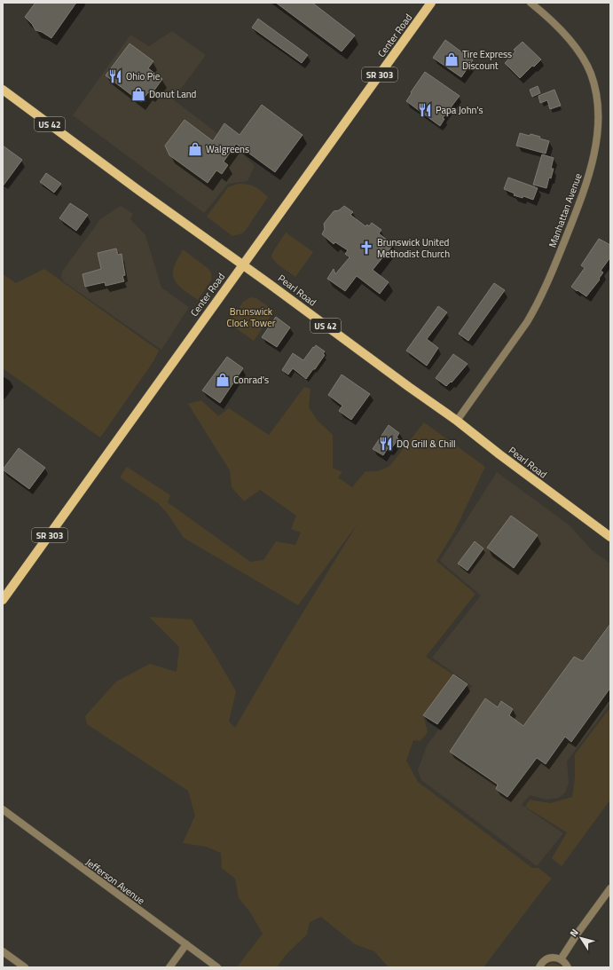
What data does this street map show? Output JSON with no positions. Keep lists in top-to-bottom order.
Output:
{
  "streets": {
    "main road": [
      "Center Road",
      "SR 303",
      "US 42",
      "Pearl Road"
    ],
    "street": ["Manhattan Avenue", "Jefferson Avenue"]
  },
  "crossings": [
    ["Center Road", "Pearl Road"],
    ["Manhattan Avenue", "Pearl Road"]
  ],
  "parks": ["Brunswick Clock Tower"],
  "places": {
    "shop": [
      "Tire Express Discount",
      "Donut Land",
      "Walgreens",
      "Conrad's"
    ],
    "restaurant": ["Ohio Pie", "Papa John's", "DQ Grill & Chill"],
    "church": ["Brunswick United Methodist Church"]
  },
  "north": "top left"
}
